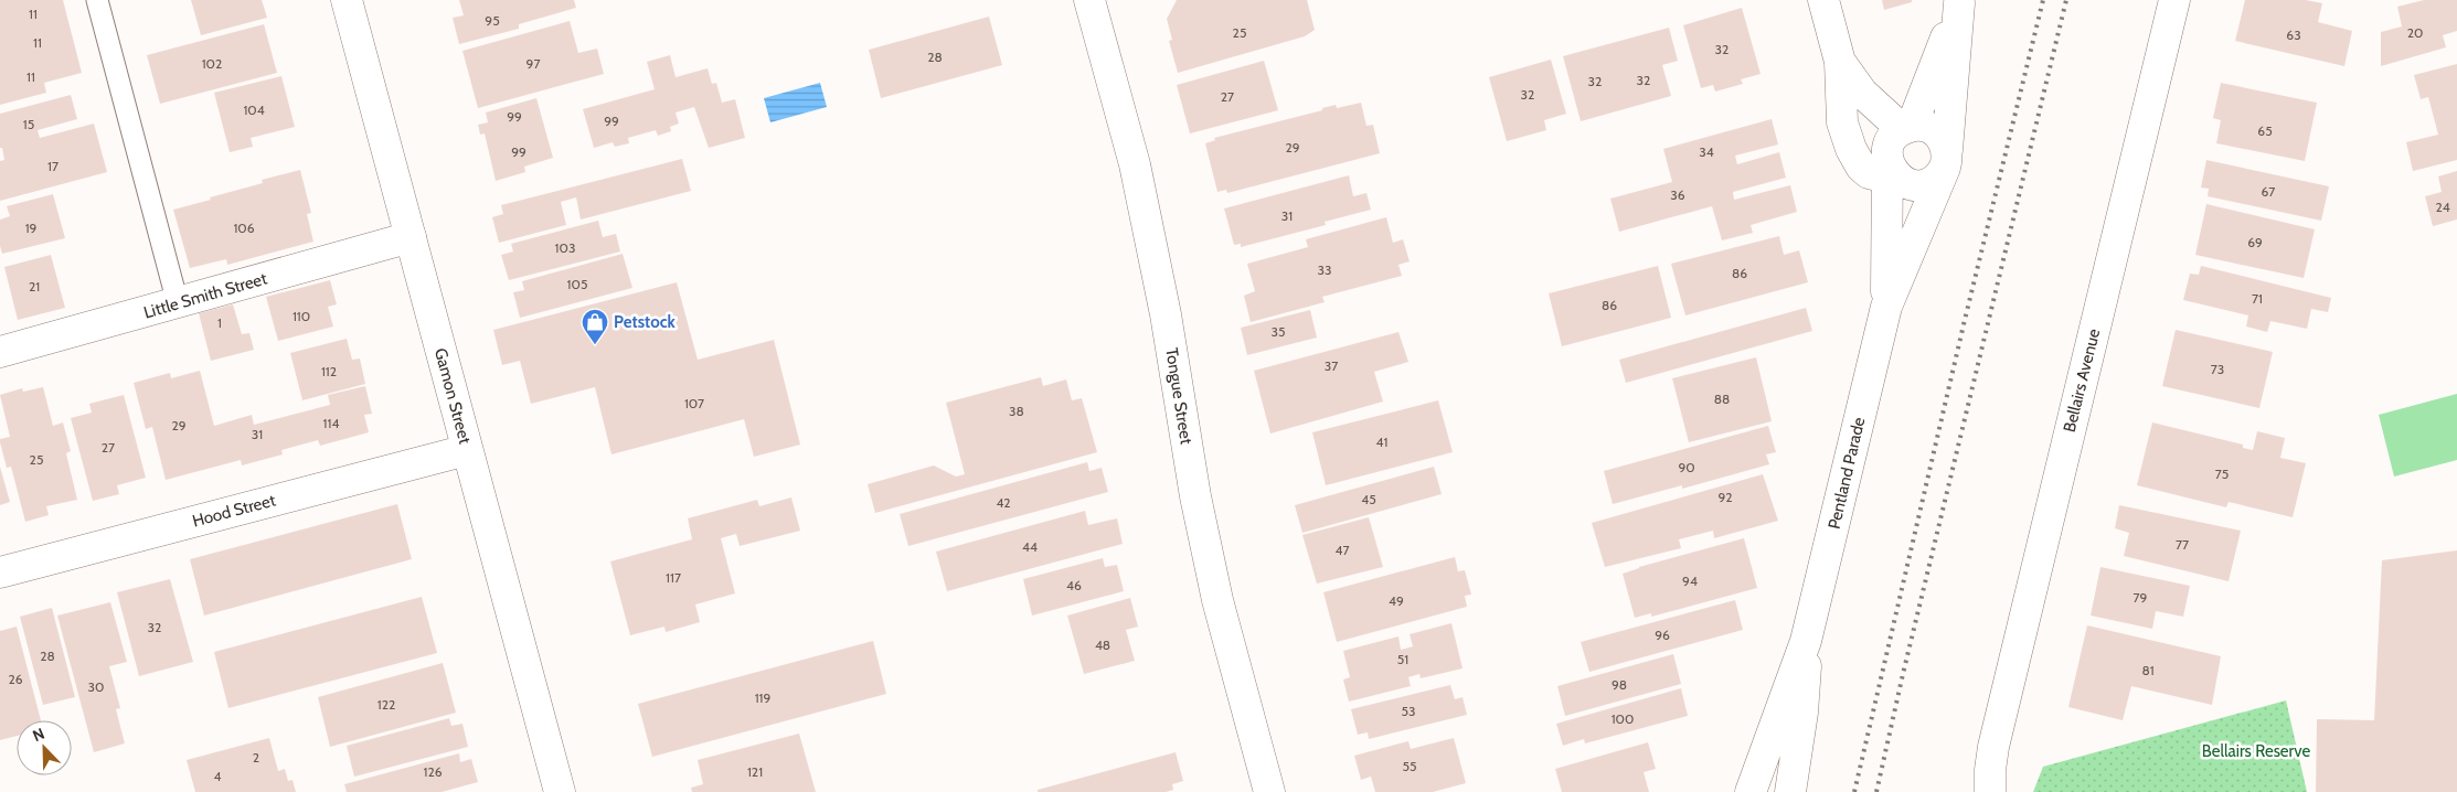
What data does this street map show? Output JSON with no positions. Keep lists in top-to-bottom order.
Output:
{
  "streets": {
    "street": [
      "Little Smith Street",
      "Bellairs Avenue",
      "Gamon Street",
      "Tongue Street",
      "Pentland Parade",
      "Hood Street"
    ]
  },
  "crossings": [
    ["Little Smith Street", "Gamon Street"],
    ["Gamon Street", "Hood Street"]
  ],
  "parks": ["Bellairs Reserve"],
  "places": {
    "shop": ["Petstock"]
  },
  "house_numbers": [
    "11",
    "95",
    "25",
    "20",
    "63",
    "11",
    "32",
    "28",
    "102",
    "97",
    "11",
    "32",
    "32",
    "32",
    "27",
    "104",
    "99",
    "99",
    "15",
    "65",
    "29",
    "99",
    "34",
    "17",
    "67",
    "36",
    "24",
    "31",
    "19",
    "106",
    "69",
    "103",
    "33",
    "86",
    "105",
    "21",
    "71",
    "86",
    "110",
    "1",
    "35",
    "37",
    "73",
    "112",
    "88",
    "107",
    "38",
    "114",
    "29",
    "31",
    "41",
    "27",
    "25",
    "90",
    "75",
    "92",
    "45",
    "42",
    "77",
    "44",
    "47",
    "117",
    "94",
    "46",
    "79",
    "49",
    "32",
    "96",
    "48",
    "28",
    "51",
    "81",
    "26",
    "98",
    "30",
    "119",
    "122",
    "53",
    "100",
    "2",
    "55",
    "126",
    "121",
    "4"
  ],
  "north": "top left"
}
